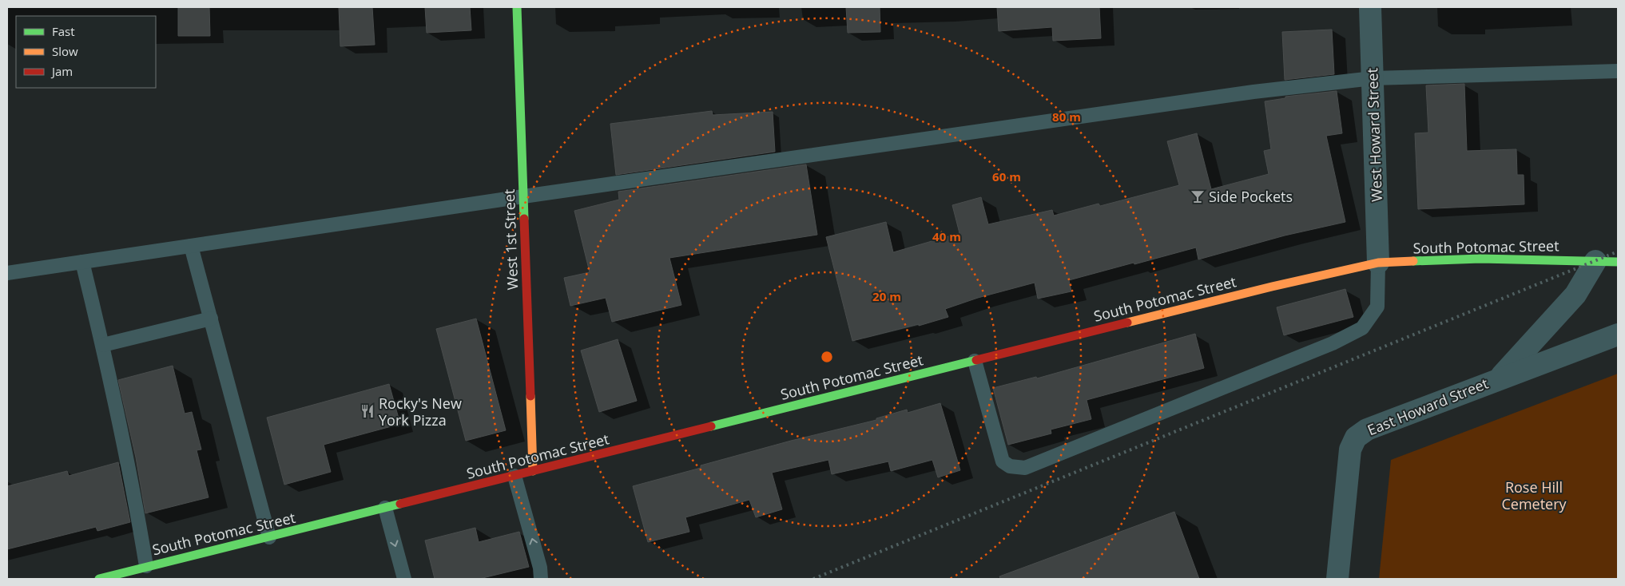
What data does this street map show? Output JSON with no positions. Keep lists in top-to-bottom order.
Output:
{
  "streets": {
    "main road": ["West 1st Street", "South Potomac Street"],
    "street": ["West Howard Street", "East Howard Street"]
  },
  "crossings": [
    ["West Howard Street", "South Potomac Street"],
    ["West 1st Street", "South Potomac Street"],
    ["South Potomac Street", "East Howard Street"]
  ],
  "parks": ["Rose Hill Cemetery"],
  "places": {
    "bar": ["Side Pockets"],
    "restaurant": ["Rocky's New York Pizza"]
  },
  "legend": ["Fast", "Slow", "Jam"],
  "rings": [
    "80 m",
    "60 m",
    "40 m",
    "20 m"
  ]
}
